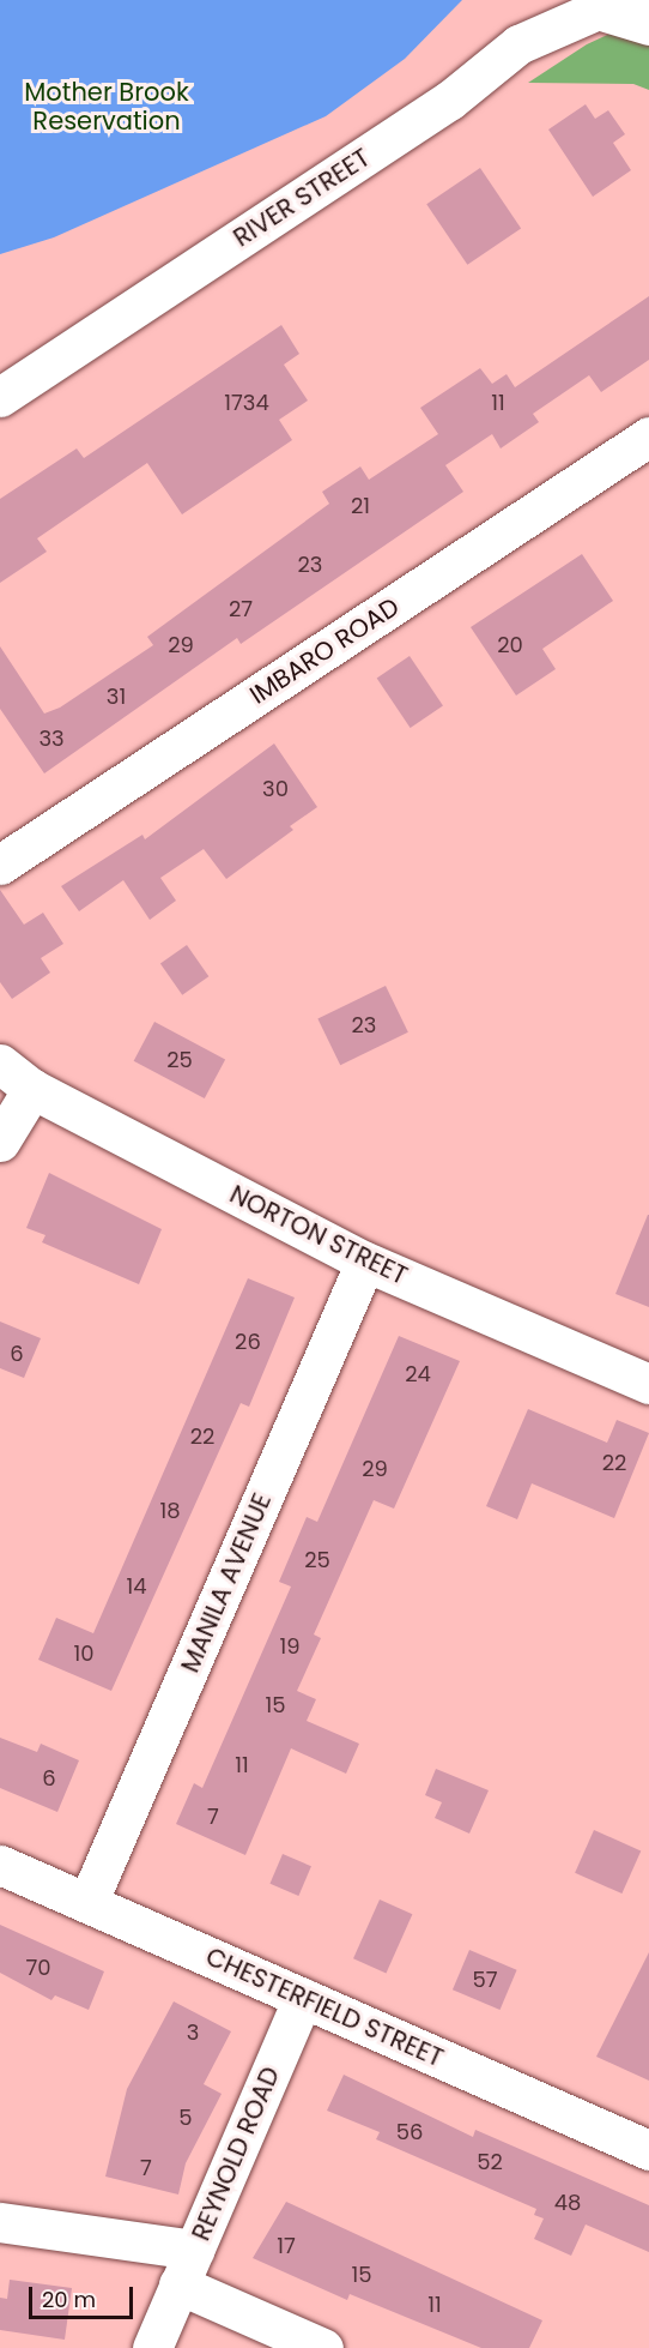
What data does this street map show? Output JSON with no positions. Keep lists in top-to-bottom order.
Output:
{
  "streets": {
    "street": [
      "RIVER STREET",
      "IMBARO ROAD",
      "NORTON STREET",
      "MANILA AVENUE",
      "CHESTERFIELD STREET",
      "REYNOLD ROAD"
    ]
  },
  "crossings": [
    ["NORTON STREET", "MANILA AVENUE"],
    ["MANILA AVENUE", "CHESTERFIELD STREET"],
    ["CHESTERFIELD STREET", "REYNOLD ROAD"]
  ],
  "parks": ["Mother Brook Reservation"],
  "house_numbers": [
    "1734",
    "11",
    "21",
    "23",
    "27",
    "29",
    "20",
    "31",
    "33",
    "30",
    "23",
    "25",
    "26",
    "6",
    "24",
    "22",
    "22",
    "29",
    "18",
    "25",
    "14",
    "19",
    "10",
    "15",
    "11",
    "6",
    "7",
    "70",
    "57",
    "3",
    "5",
    "56",
    "52",
    "7",
    "48",
    "17",
    "15",
    "11"
  ],
  "scale_bar": "20 m"
}
